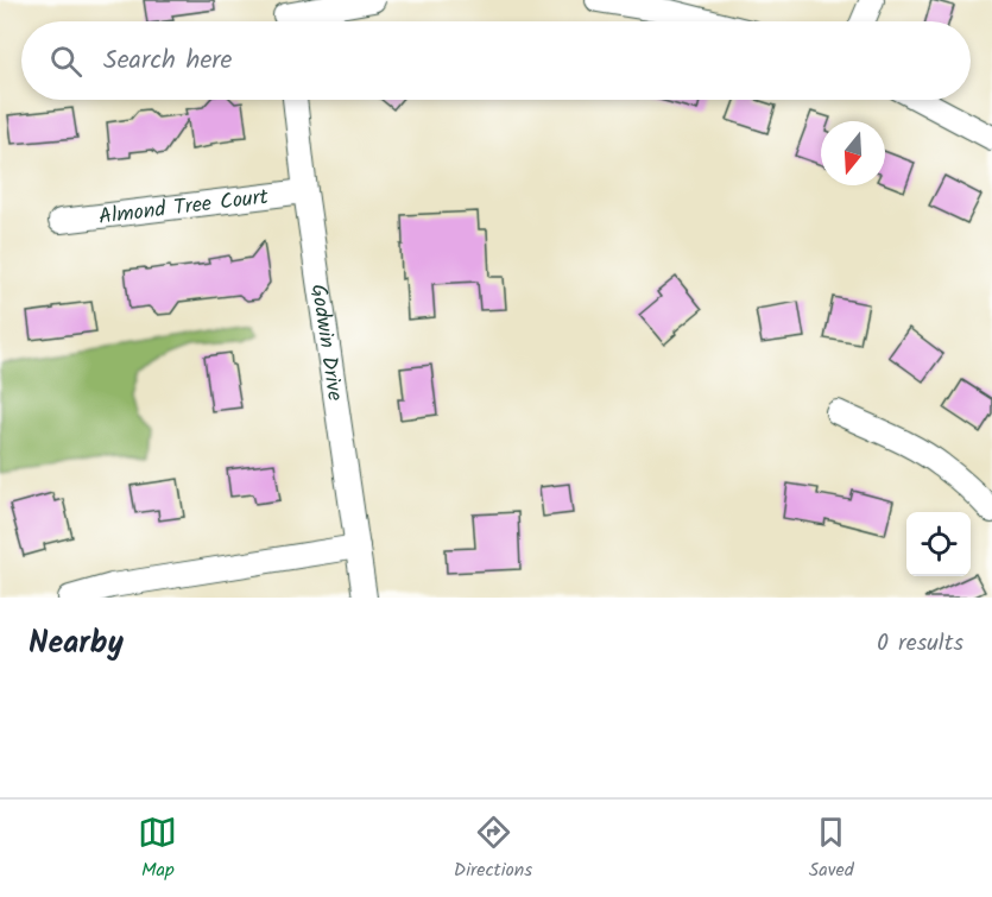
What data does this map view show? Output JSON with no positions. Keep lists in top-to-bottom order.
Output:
{
  "streets": {
    "street": ["Almond Tree Court", "Godwin Drive"]
  },
  "crossings": [
    ["Almond Tree Court", "Godwin Drive"]
  ],
  "north": "bottom",
  "page": {
    "search": "Search here",
    "heading": ["Nearby", "0 results"],
    "nav": ["Map", "Directions", "Saved"]
  }
}
